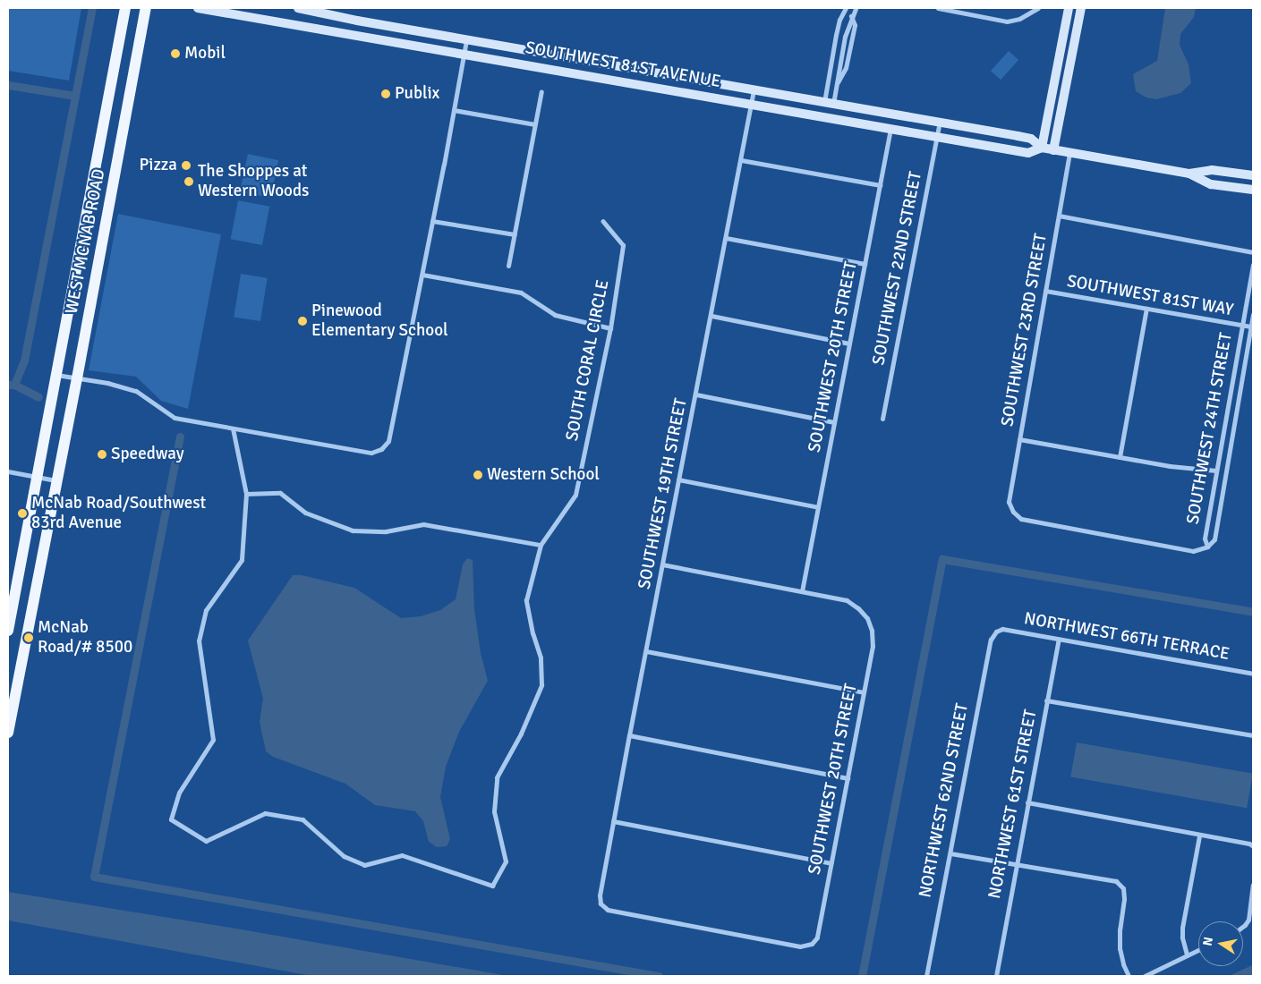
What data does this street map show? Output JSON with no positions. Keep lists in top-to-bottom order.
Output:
{
  "streets": {
    "main road": ["WEST MCNAB ROAD"],
    "street": [
      "SOUTHWEST 81ST AVENUE",
      "SOUTHWEST 22ND STREET",
      "SOUTHWEST 81ST WAY",
      "SOUTHWEST 23RD STREET",
      "SOUTHWEST 20TH STREET",
      "SOUTH CORAL CIRCLE",
      "SOUTHWEST 24TH STREET",
      "SOUTHWEST 19TH STREET",
      "NORTHWEST 66TH TERRACE",
      "NORTHWEST 62ND STREET",
      "NORTHWEST 61ST STREET"
    ]
  },
  "crossings": [
    ["SOUTHWEST 81ST AVENUE", "SOUTHWEST 22ND STREET"],
    ["SOUTHWEST 81ST AVENUE", "SOUTHWEST 23RD STREET"],
    ["SOUTHWEST 81ST AVENUE", "SOUTHWEST 20TH STREET"],
    ["SOUTHWEST 81ST AVENUE", "SOUTHWEST 19TH STREET"],
    ["SOUTHWEST 81ST WAY", "SOUTHWEST 23RD STREET"],
    ["SOUTHWEST 81ST WAY", "SOUTHWEST 24TH STREET"],
    ["SOUTHWEST 23RD STREET", "SOUTHWEST 24TH STREET"],
    ["SOUTHWEST 20TH STREET", "SOUTHWEST 19TH STREET"],
    ["NORTHWEST 66TH TERRACE", "NORTHWEST 62ND STREET"],
    ["NORTHWEST 66TH TERRACE", "NORTHWEST 61ST STREET"]
  ],
  "places": [
    "Mobil",
    "Publix",
    "Pizza",
    "The Shoppes at Western Woods",
    "Pinewood Elementary School",
    "Speedway",
    "Western School",
    "McNab Road/Southwest 83rd Avenue",
    "McNab Road/# 8500"
  ],
  "north": "left"
}
